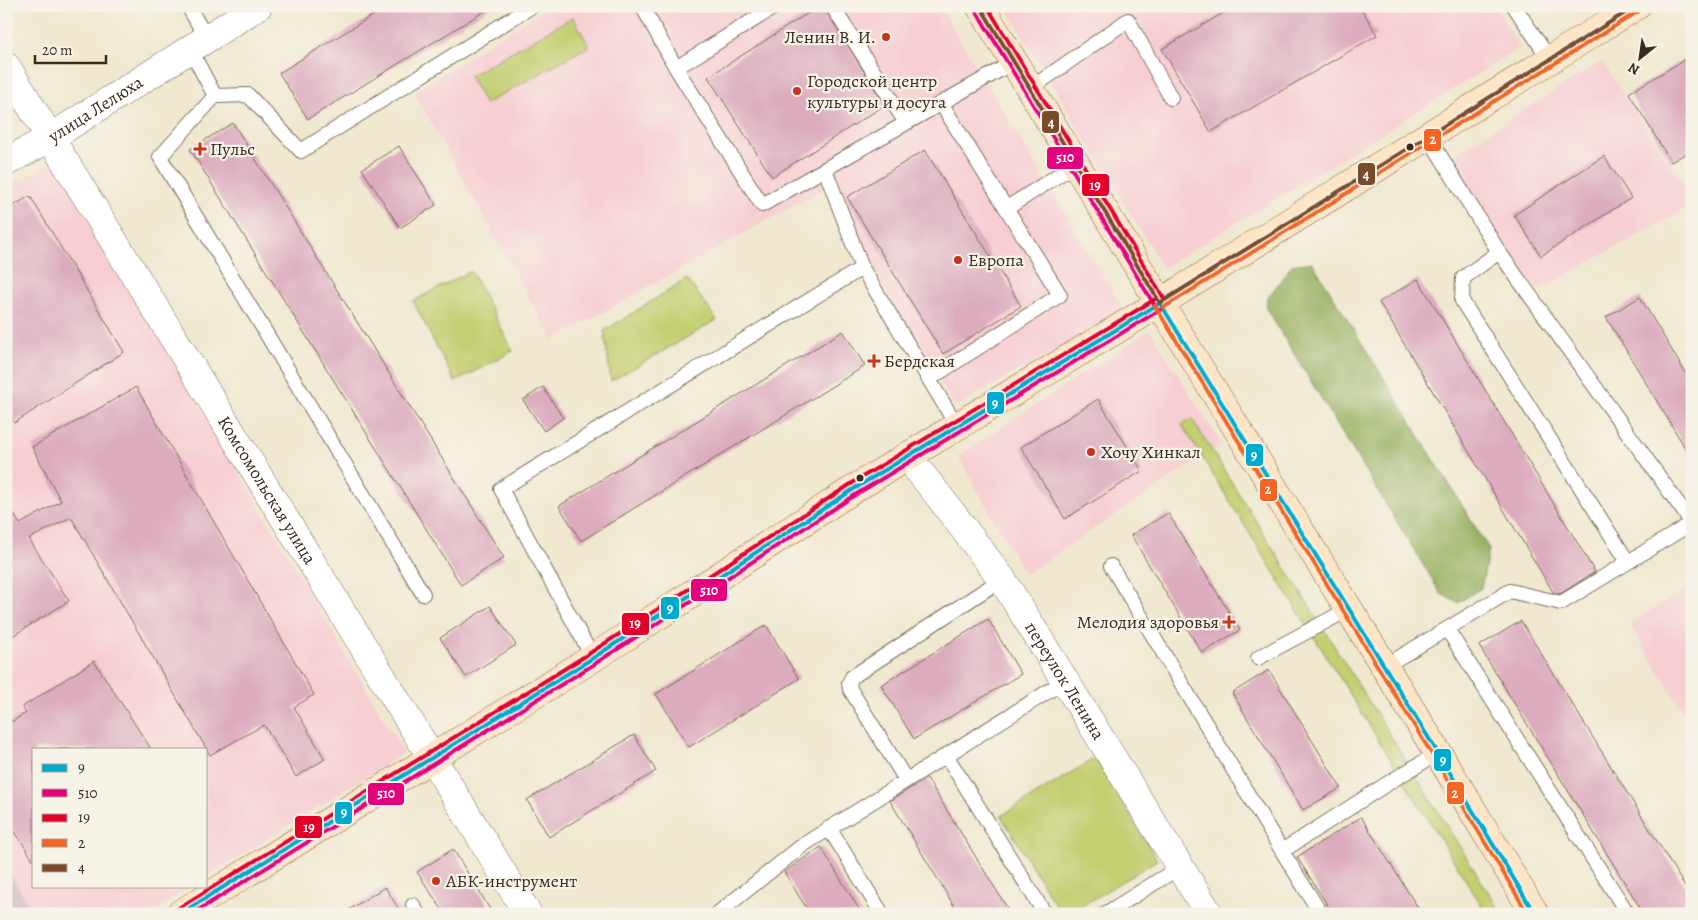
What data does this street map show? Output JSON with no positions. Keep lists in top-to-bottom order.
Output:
{
  "streets": {
    "street": ["улица Лелюха", "Комсомольская улица", "переулок Ленина"]
  },
  "crossings": [
    ["улица Лелюха", "Комсомольская улица"]
  ],
  "places": {
    "other": [
      "Ленин В. И.",
      "Городской центр культуры и досуга",
      "Европа",
      "Хочу Хинкал",
      "АБК-инструмент"
    ],
    "health": ["Пульс", "Бердская", "Мелодия здоровья"]
  },
  "lines": [
    "transit line 19",
    "transit line 4",
    "transit line 510",
    "transit line 2",
    "transit line 9"
  ],
  "legend": [
    "9",
    "510",
    "19",
    "2",
    "4"
  ],
  "scale_bar": "20 m",
  "north": "bottom left"
}
